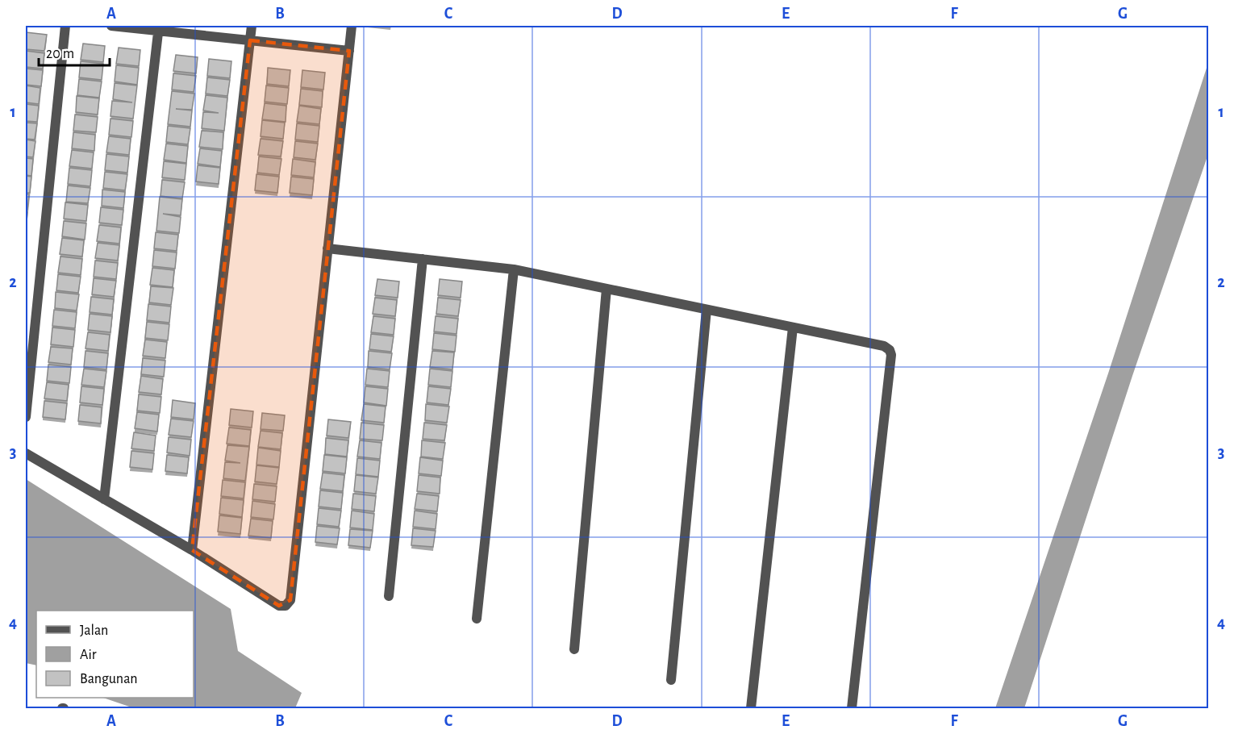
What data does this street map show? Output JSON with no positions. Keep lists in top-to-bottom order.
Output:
{
  "legend": ["Jalan", "Air", "Bangunan"],
  "scale_bar": "20 m",
  "grid": {
    "columns": [
      "A",
      "B",
      "C",
      "D",
      "E",
      "F",
      "G"
    ],
    "rows": [
      "1",
      "2",
      "3",
      "4"
    ]
  }
}
